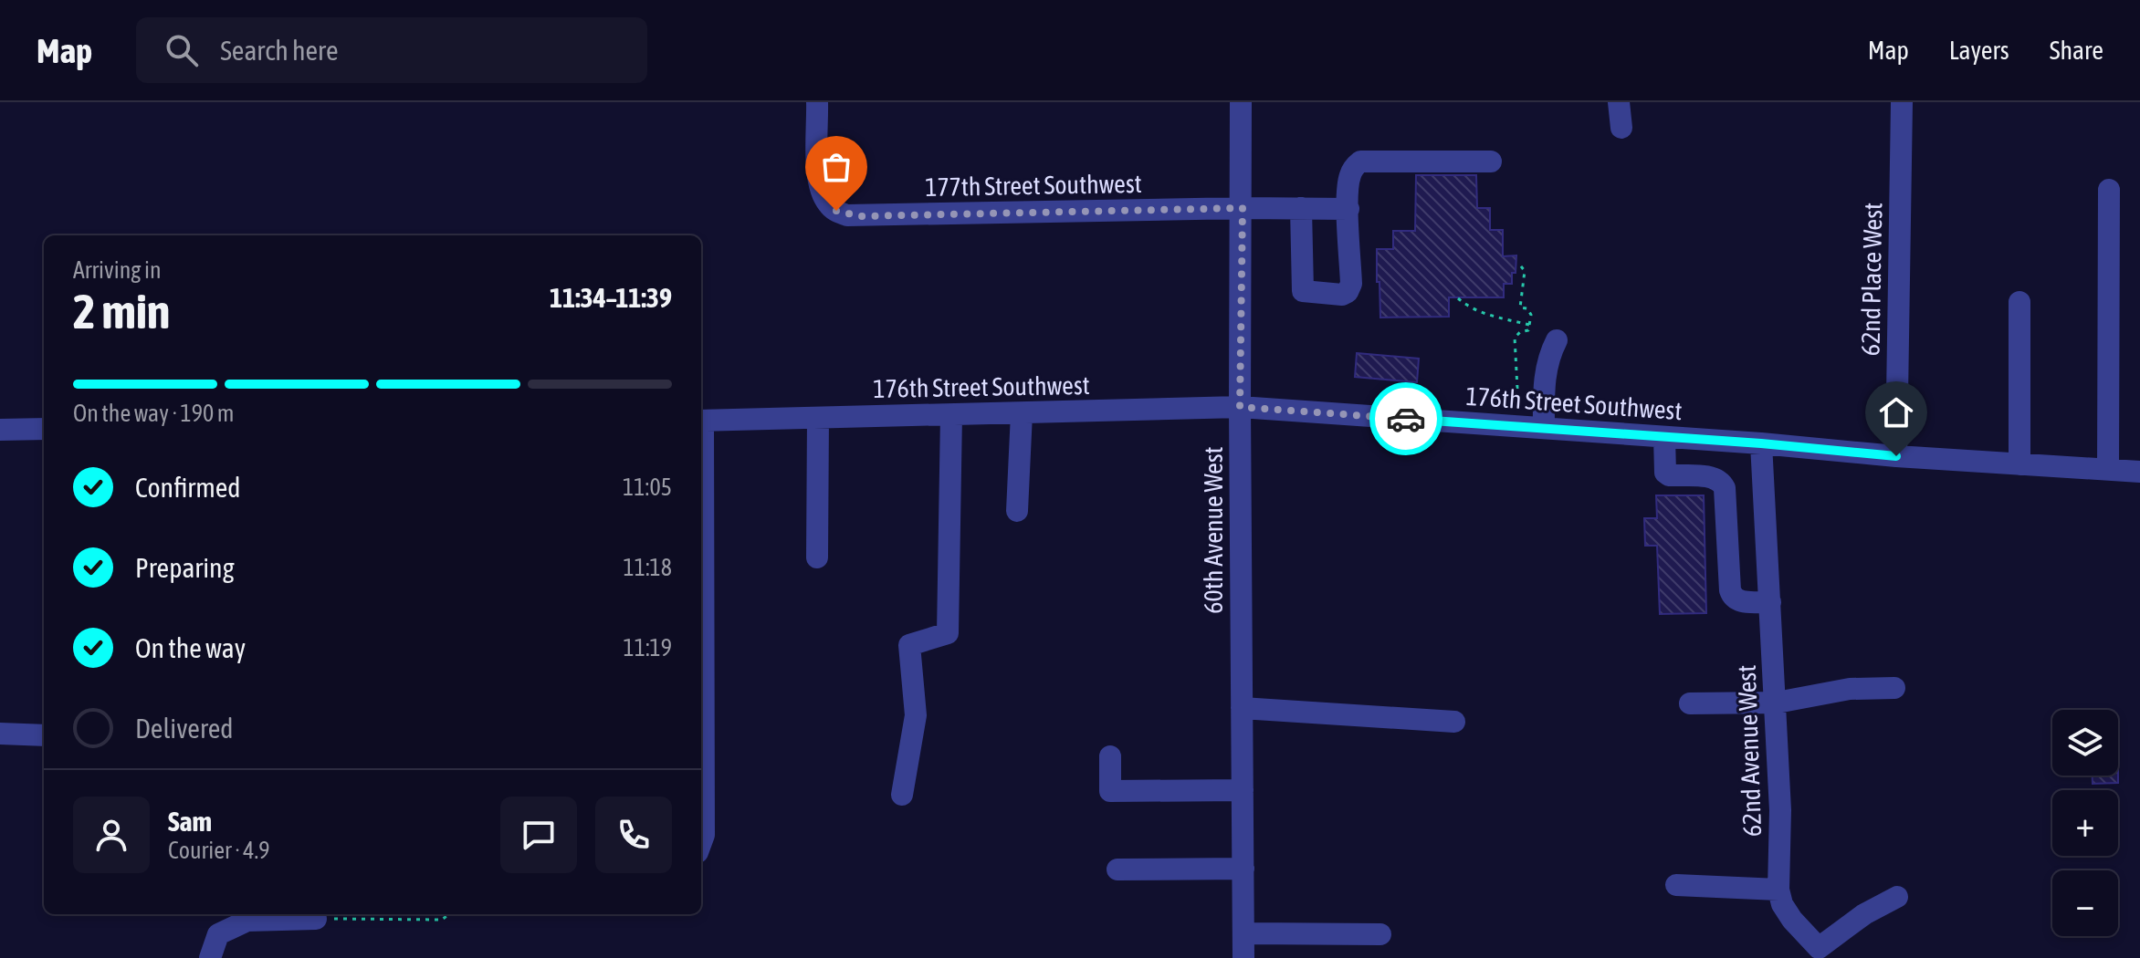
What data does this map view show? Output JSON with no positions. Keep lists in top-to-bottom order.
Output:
{
  "streets": {
    "street": [
      "177th Street Southwest",
      "62nd Place West",
      "176th Street Southwest",
      "60th Avenue West",
      "62nd Avenue West"
    ]
  },
  "crossings": [
    ["177th Street Southwest", "60th Avenue West"],
    ["62nd Place West", "176th Street Southwest"],
    ["176th Street Southwest", "60th Avenue West"],
    ["176th Street Southwest", "62nd Avenue West"]
  ],
  "page": {
    "header": "Map",
    "search": "Search here",
    "nav": ["Map", "Layers", "Share"],
    "heading": ["2 min", "Arriving in", "11:34–11:39"],
    "panel": ["Sam", "Courier · 4.9"],
    "bar": "On the way · 190 m",
    "list": [
      ["Confirmed", "11:05"],
      ["Preparing", "11:18"],
      ["On the way", "11:19"],
      "Delivered"
    ],
    "map_buttons": ["+", "−"]
  }
}
